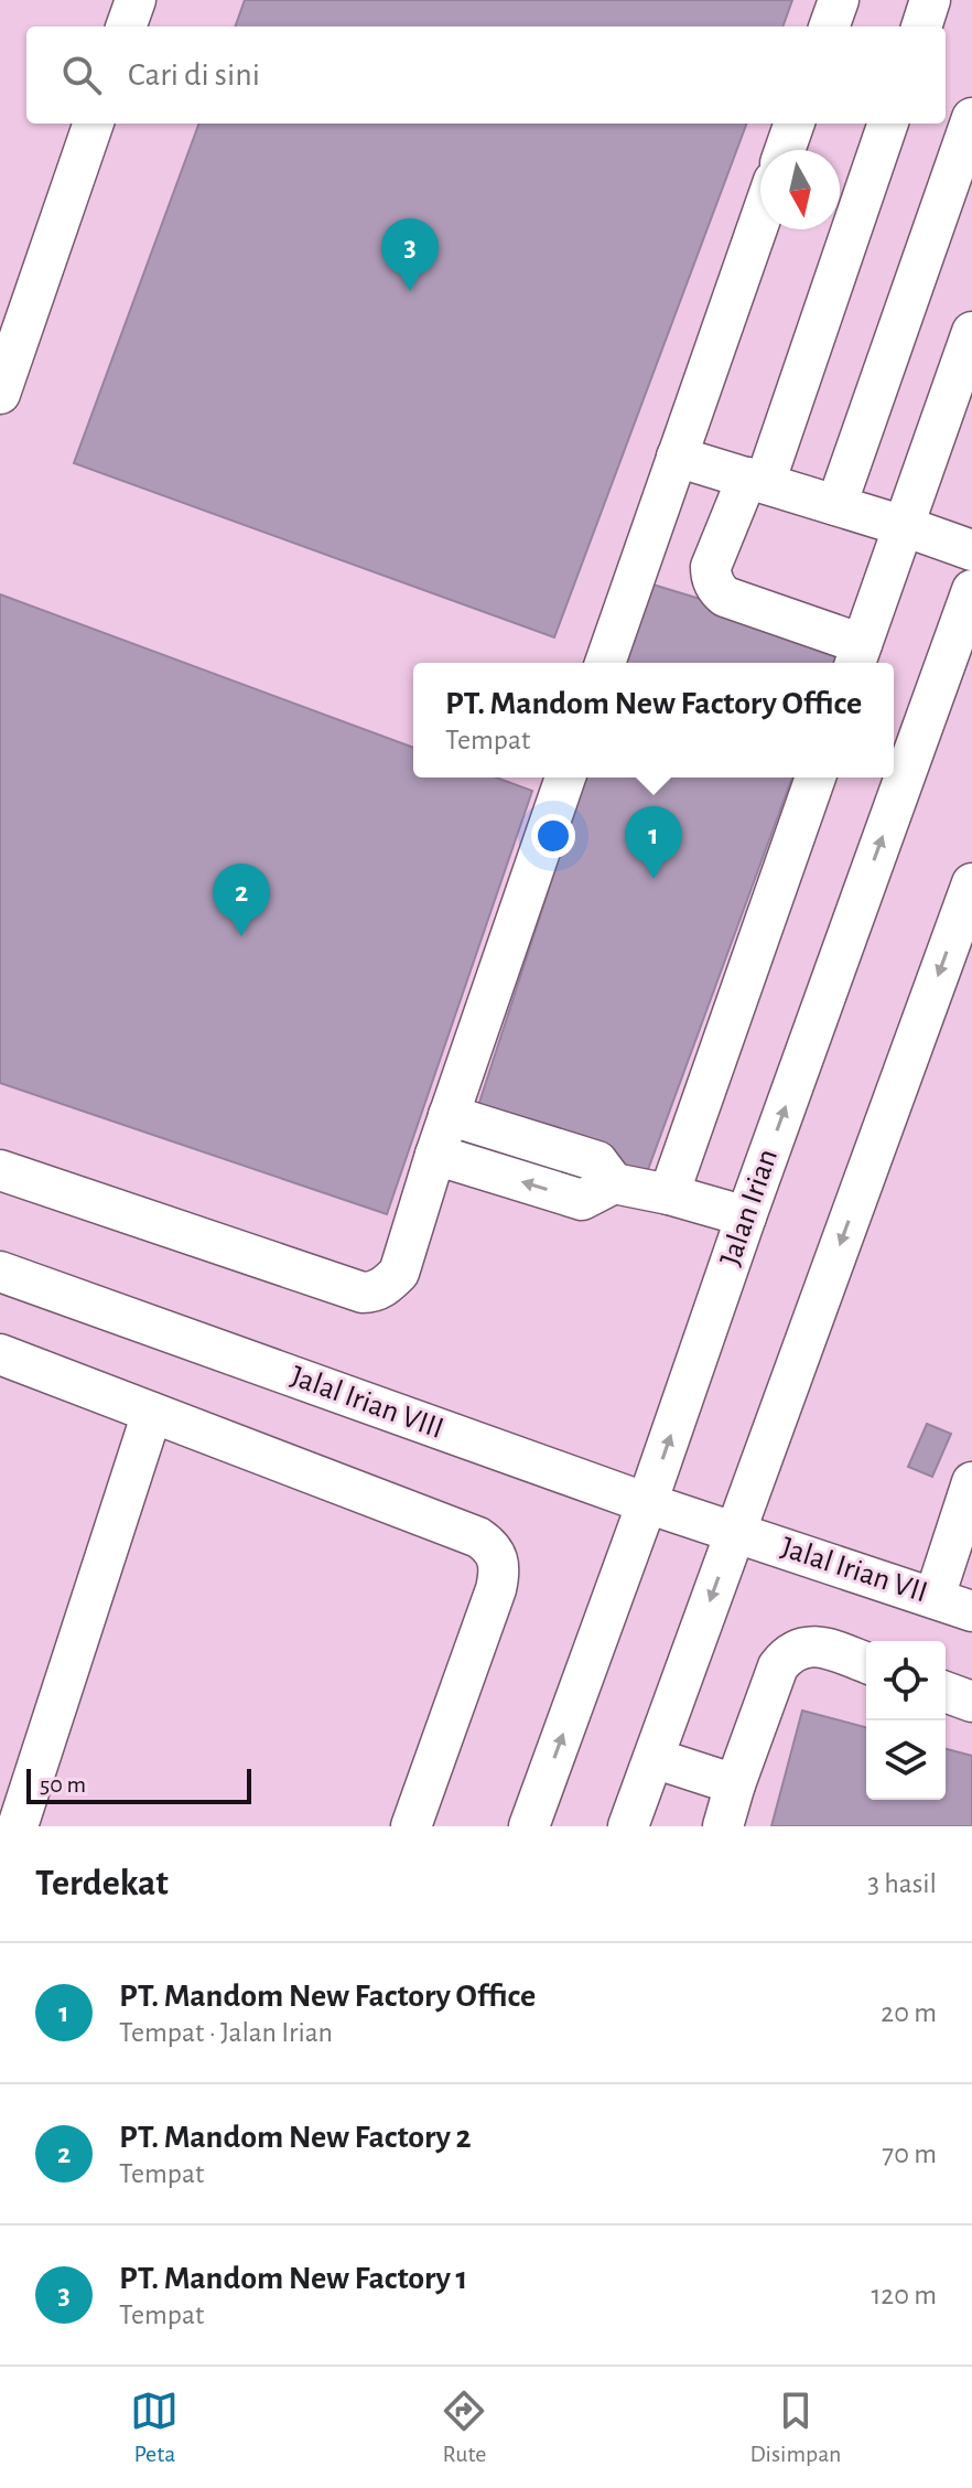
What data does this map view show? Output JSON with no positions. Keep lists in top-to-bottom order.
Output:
{
  "streets": {
    "street": ["Jalan Irian", "Jalal Irian VIII", "Jalal Irian VII"]
  },
  "crossings": [
    ["Jalan Irian", "Jalal Irian VIII"],
    ["Jalal Irian VIII", "Jalal Irian VII"]
  ],
  "scale_bar": "50 m",
  "north": "bottom",
  "page": {
    "search": "Cari di sini",
    "pins": ["3", "1", "2"],
    "popup": ["PT. Mandom New Factory Office", "Tempat"],
    "scale": "50 m",
    "heading": ["Terdekat", "3 hasil"],
    "list": [
      {
        "mark": "1",
        "name": "PT. Mandom New Factory Office",
        "note": "Tempat · Jalan Irian",
        "value": "20 m"
      },
      {
        "mark": "2",
        "name": "PT. Mandom New Factory 2",
        "note": "Tempat",
        "value": "70 m"
      },
      {
        "mark": "3",
        "name": "PT. Mandom New Factory 1",
        "note": "Tempat",
        "value": "120 m"
      }
    ],
    "nav": ["Peta", "Rute", "Disimpan"]
  }
}
